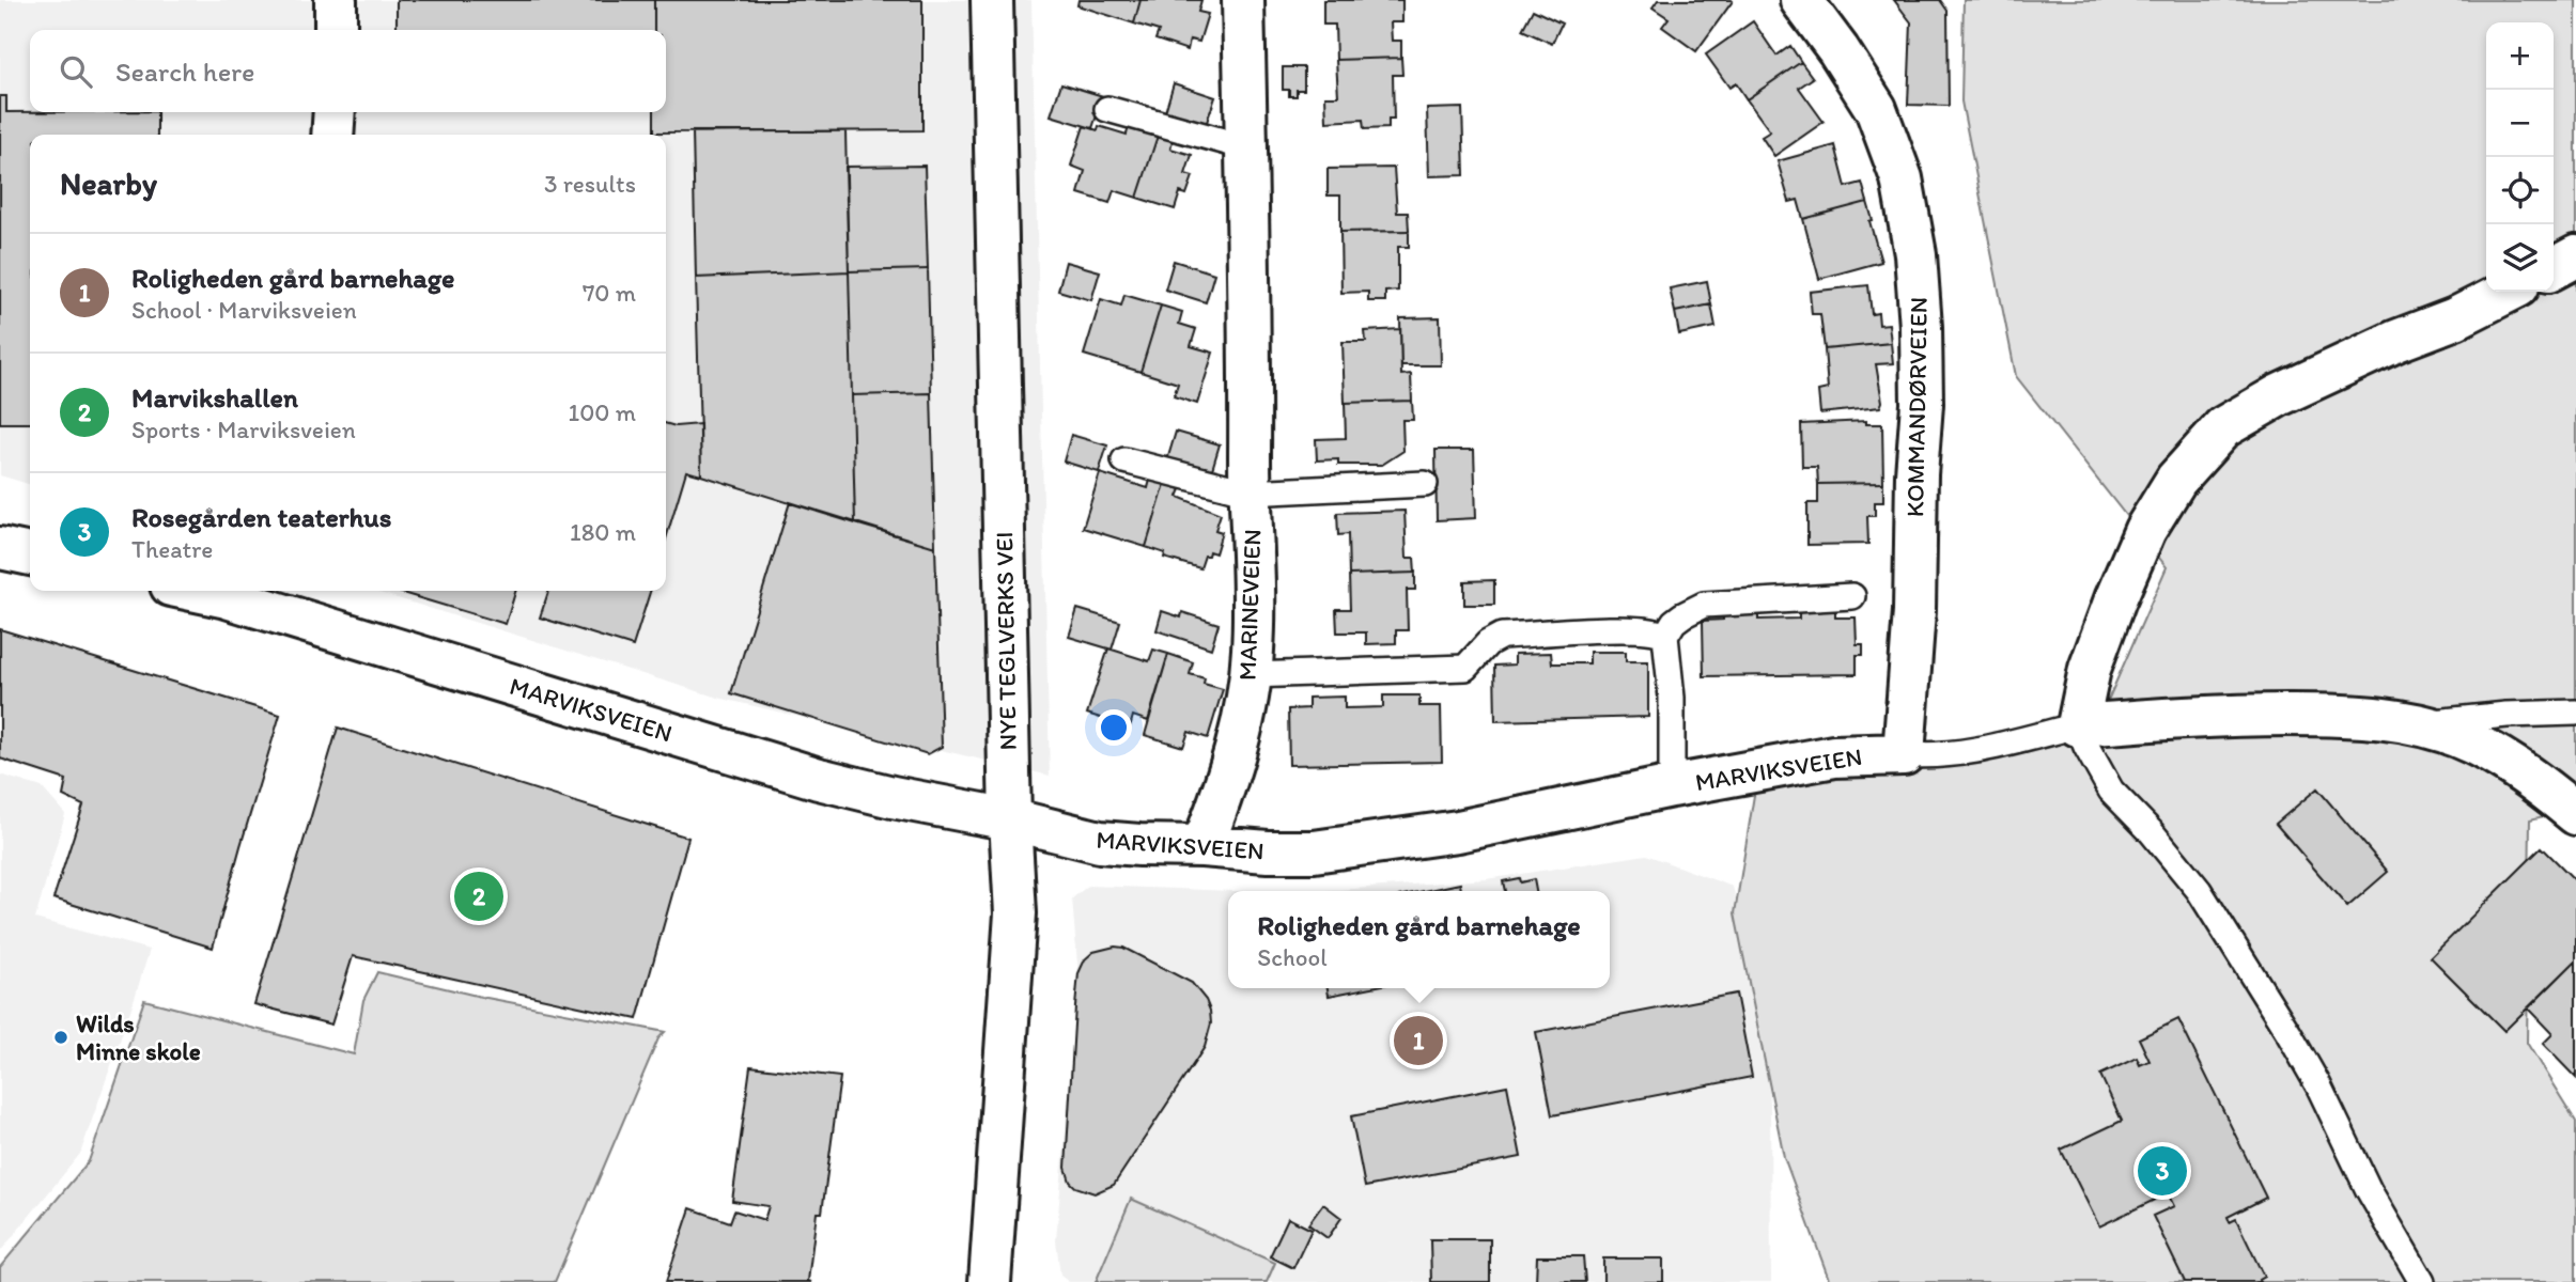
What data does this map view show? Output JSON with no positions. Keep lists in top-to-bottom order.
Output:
{
  "streets": {
    "street": [
      "KOMMANDØRVEIEN",
      "MARINEVEIEN",
      "NYE TEGLVERKS VEI",
      "MARVIKSVEIEN"
    ]
  },
  "crossings": [
    ["KOMMANDØRVEIEN", "MARVIKSVEIEN"],
    ["MARINEVEIEN", "MARVIKSVEIEN"],
    ["NYE TEGLVERKS VEI", "MARVIKSVEIEN"]
  ],
  "places": ["Wilds Minne skole"],
  "page": {
    "map_buttons": ["+", "−"],
    "search": "Search here",
    "heading": ["Nearby", "3 results"],
    "list": [
      {
        "mark": "1",
        "name": "Roligheden gård barnehage",
        "note": "School · Marviksveien",
        "value": "70 m"
      },
      {
        "mark": "2",
        "name": "Marvikshallen",
        "note": "Sports · Marviksveien",
        "value": "100 m"
      },
      {
        "mark": "3",
        "name": "Rosegården teaterhus",
        "note": "Theatre",
        "value": "180 m"
      }
    ],
    "pins": ["2", "1", "3"],
    "popup": ["Roligheden gård barnehage", "School"]
  }
}
